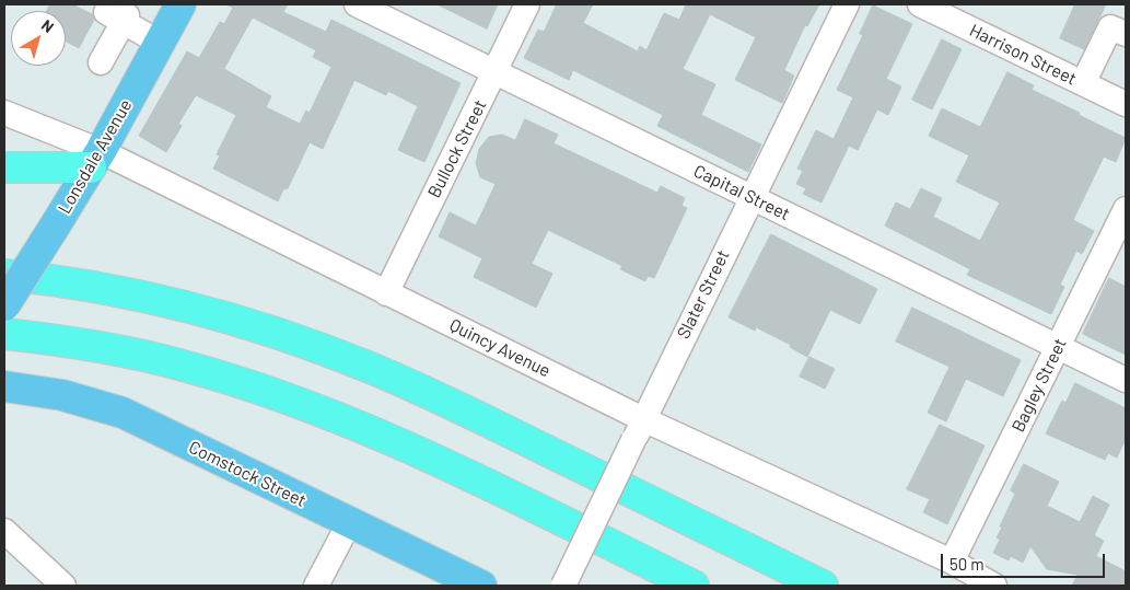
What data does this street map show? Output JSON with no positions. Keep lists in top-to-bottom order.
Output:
{
  "streets": {
    "main road": ["Lonsdale Avenue", "Comstock Street"],
    "street": [
      "Harrison Street",
      "Bullock Street",
      "Capital Street",
      "Slater Street",
      "Quincy Avenue",
      "Bagley Street"
    ]
  },
  "crossings": [
    ["Bullock Street", "Capital Street"],
    ["Bullock Street", "Quincy Avenue"],
    ["Lonsdale Avenue", "Quincy Avenue"],
    ["Capital Street", "Slater Street"],
    ["Capital Street", "Bagley Street"],
    ["Slater Street", "Quincy Avenue"],
    ["Quincy Avenue", "Bagley Street"]
  ],
  "scale_bar": "50 m",
  "north": "top right"
}
